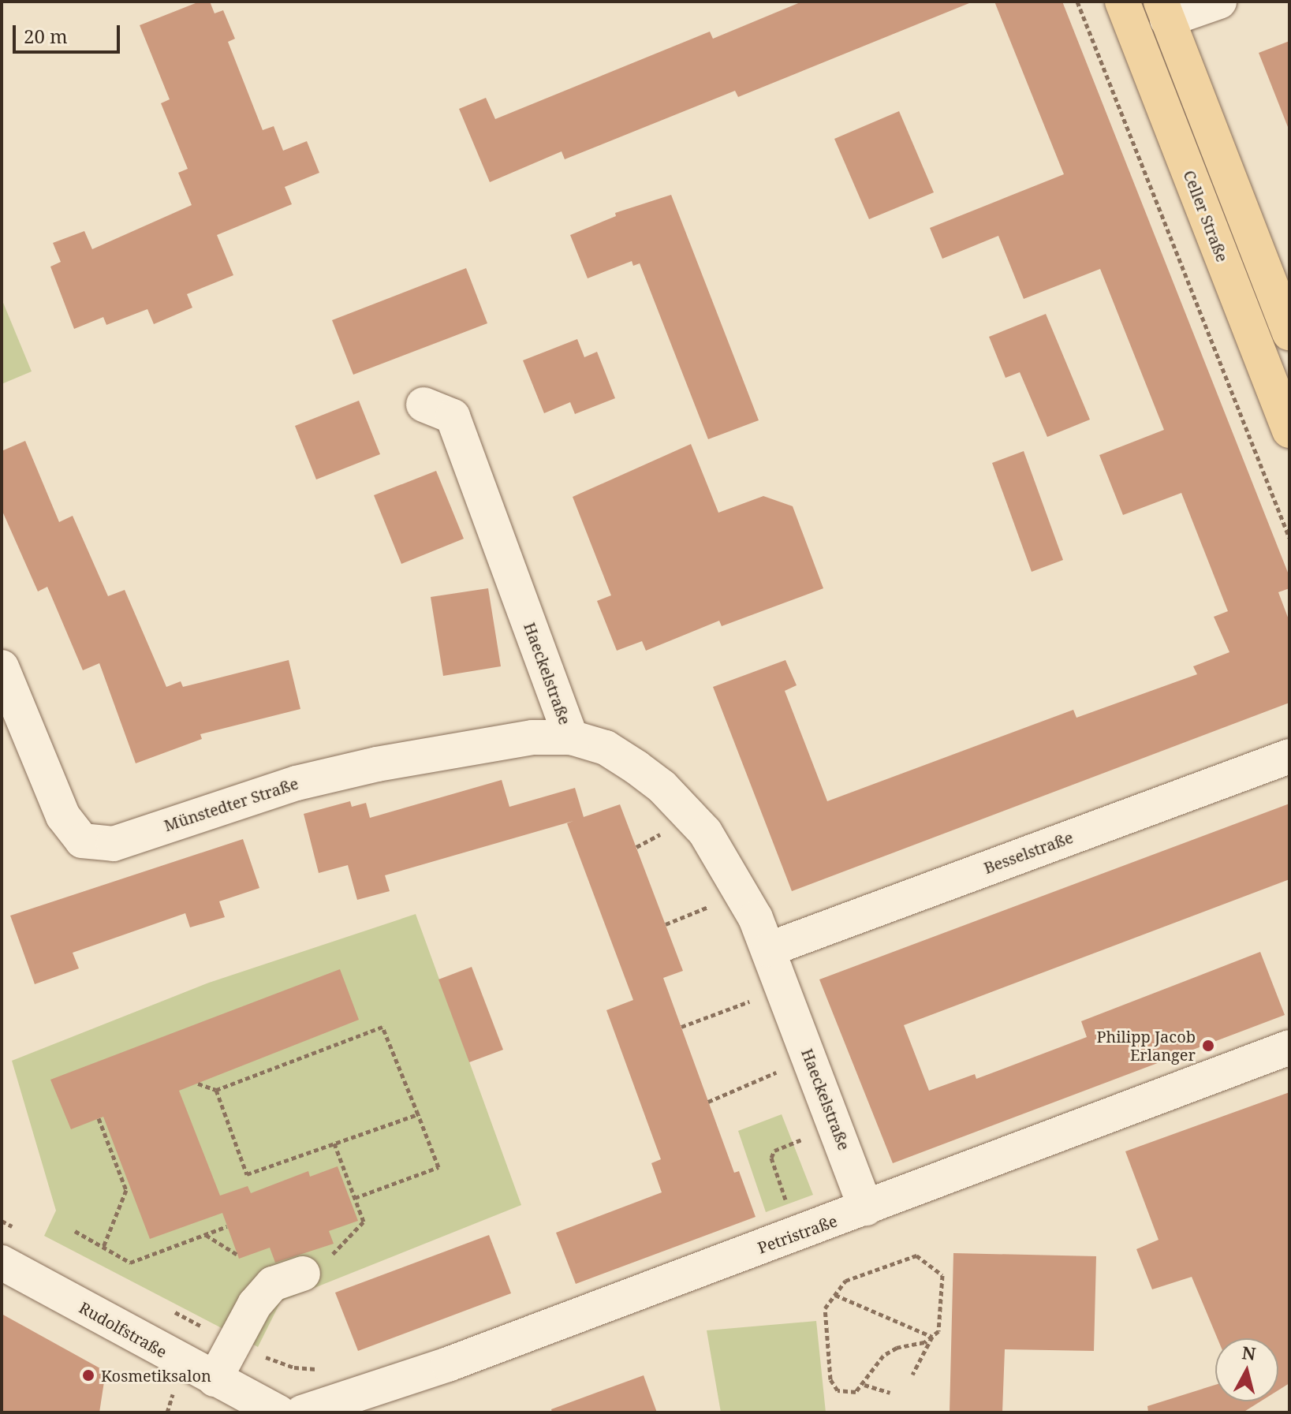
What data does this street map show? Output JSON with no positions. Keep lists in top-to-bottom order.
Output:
{
  "streets": {
    "main road": ["Celler Straße"],
    "street": [
      "Haeckelstraße",
      "Münstedter Straße",
      "Besselstraße",
      "Petristraße",
      "Rudolfstraße"
    ]
  },
  "crossings": [
    ["Haeckelstraße", "Münstedter Straße"],
    ["Haeckelstraße", "Besselstraße"],
    ["Haeckelstraße", "Petristraße"]
  ],
  "places": ["Philipp Jacob Erlanger", "Kosmetiksalon"],
  "scale_bar": "20 m",
  "north": "top"
}
